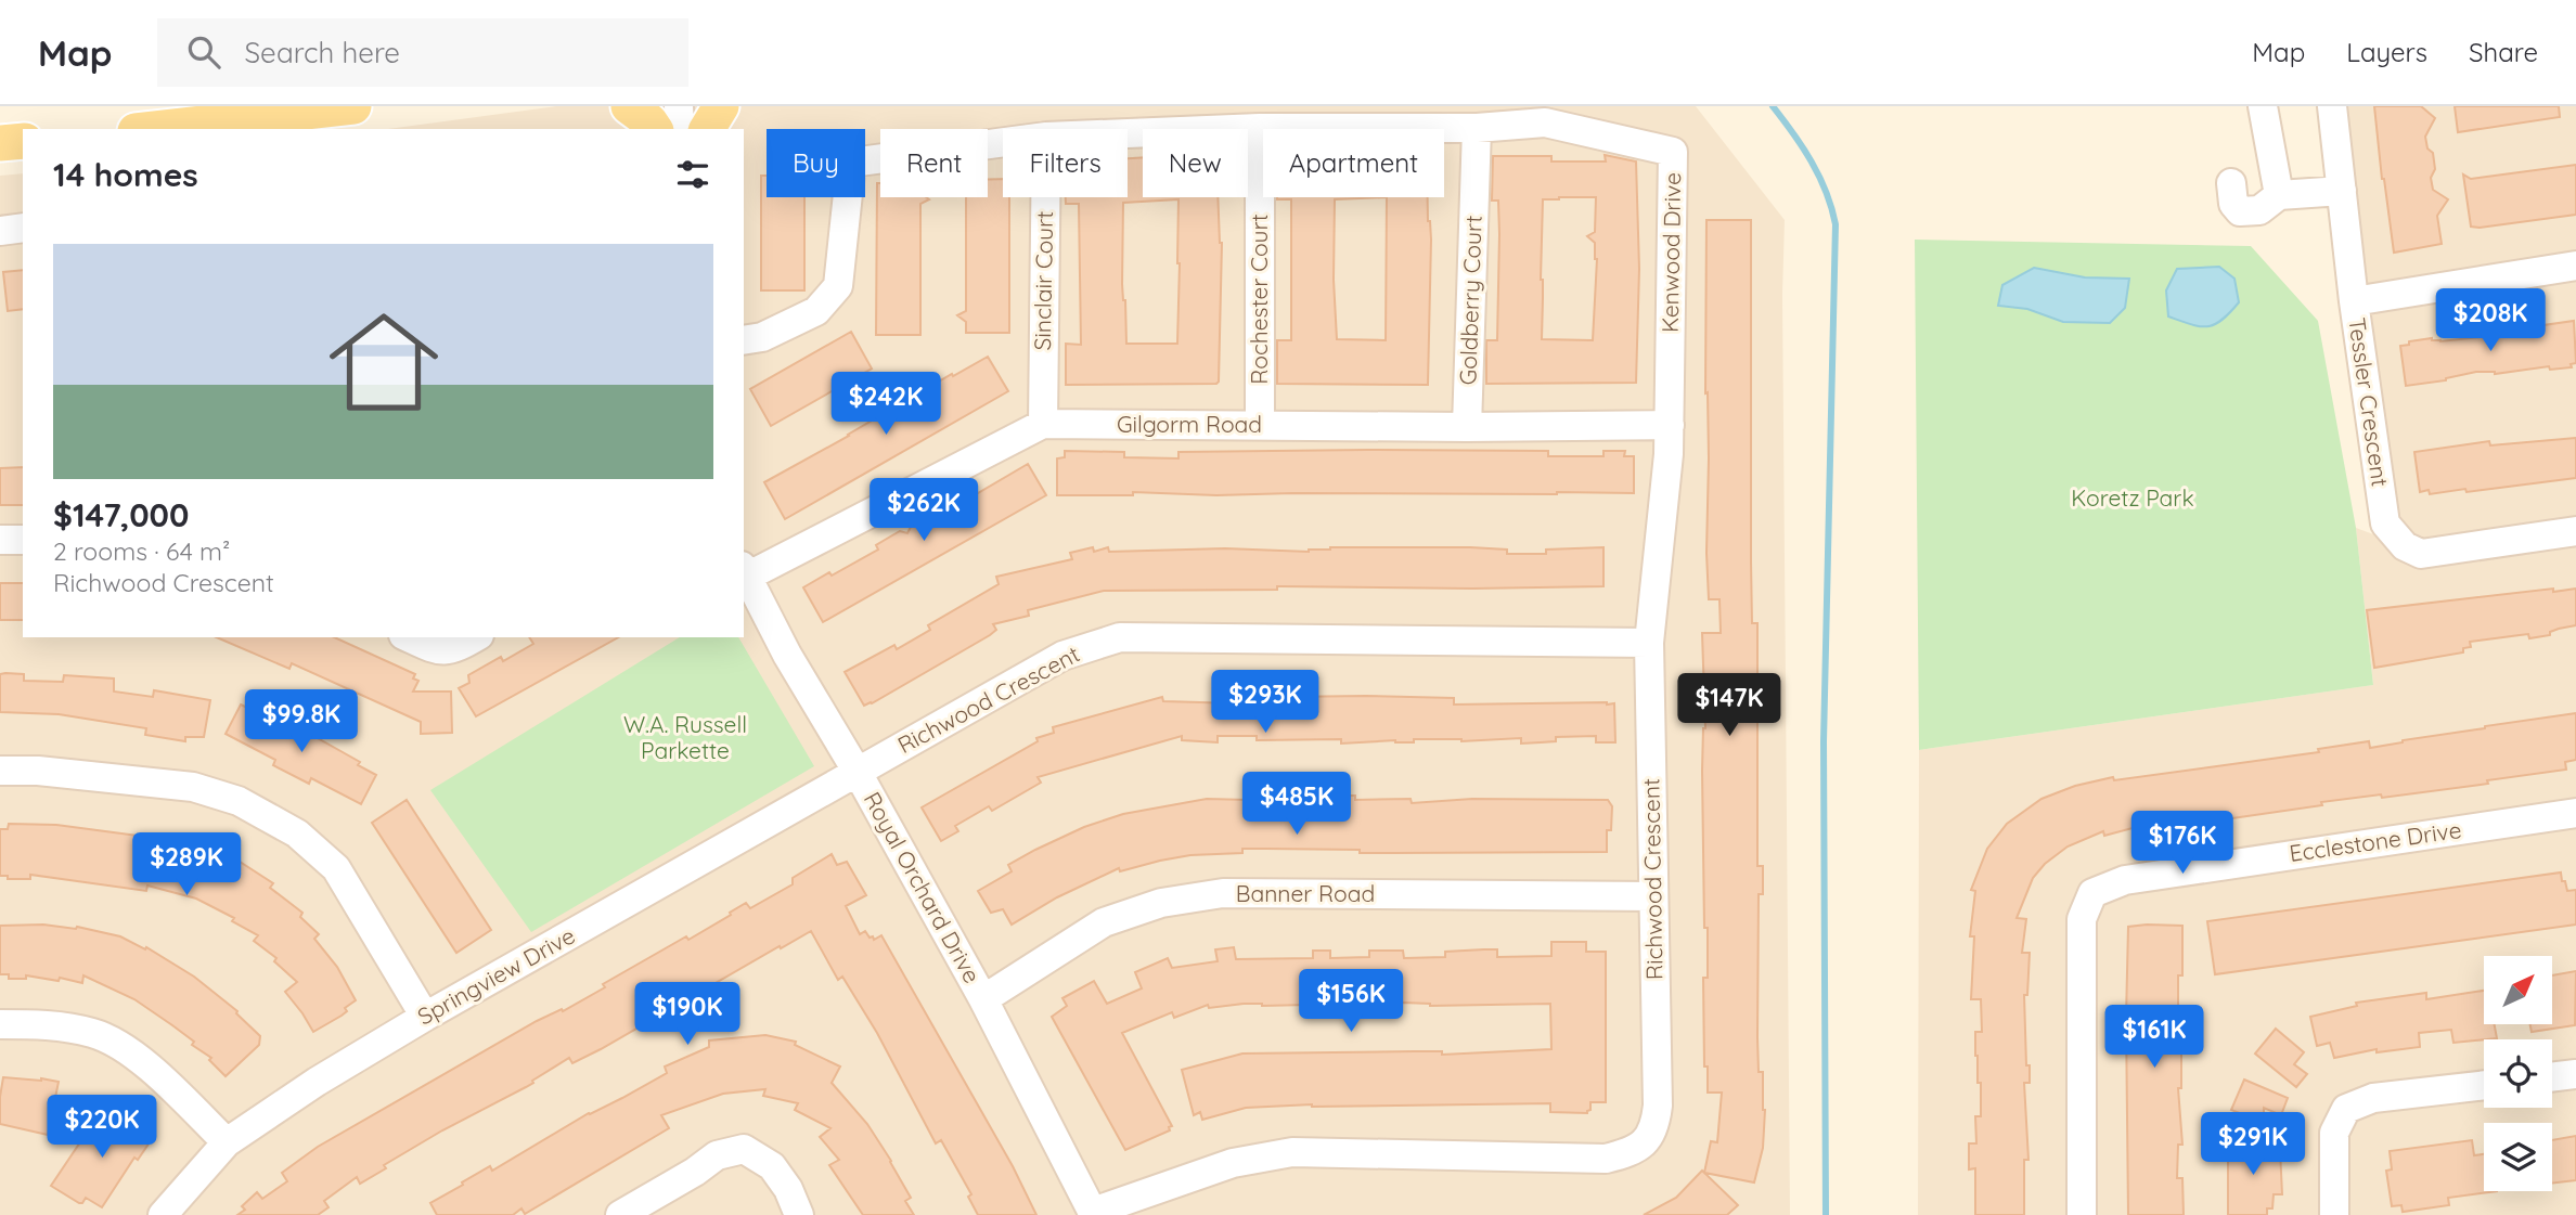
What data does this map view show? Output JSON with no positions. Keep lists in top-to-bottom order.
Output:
{
  "streets": {
    "street": [
      "Kenwood Drive",
      "Sinclair Court",
      "Rochester Court",
      "Goldberry Court",
      "Tessler Crescent",
      "Gilgorm Road",
      "Richwood Crescent",
      "Ecclestone Drive",
      "Royal Orchard Drive",
      "Banner Road",
      "Springview Drive"
    ]
  },
  "crossings": [
    ["Kenwood Drive", "Rochester Court"],
    ["Kenwood Drive", "Goldberry Court"],
    ["Kenwood Drive", "Gilgorm Road"],
    ["Kenwood Drive", "Richwood Crescent"],
    ["Sinclair Court", "Gilgorm Road"],
    ["Rochester Court", "Gilgorm Road"],
    ["Goldberry Court", "Gilgorm Road"],
    ["Gilgorm Road", "Royal Orchard Drive"],
    ["Richwood Crescent", "Royal Orchard Drive"],
    ["Richwood Crescent", "Banner Road"],
    ["Richwood Crescent", "Springview Drive"],
    ["Royal Orchard Drive", "Banner Road"],
    ["Royal Orchard Drive", "Springview Drive"]
  ],
  "parks": ["Koretz Park", "W.A. Russell Parkette"],
  "north": "top right",
  "page": {
    "header": "Map",
    "search": "Search here",
    "nav": ["Map", "Layers", "Share"],
    "chip": [
      "Buy",
      "Rent",
      "Filters",
      "New",
      "Apartment"
    ],
    "heading": "14 homes",
    "list": [
      {
        "name": "$147,000",
        "note": "2 rooms · 64 m² · Richwood Crescent"
      }
    ],
    "price": [
      "$208K",
      "$242K",
      "$262K",
      "$293K",
      "$147K",
      "$99.8K",
      "$485K",
      "$176K",
      "$289K",
      "$156K",
      "$190K",
      "$161K",
      "$220K",
      "$291K"
    ]
  }
}
